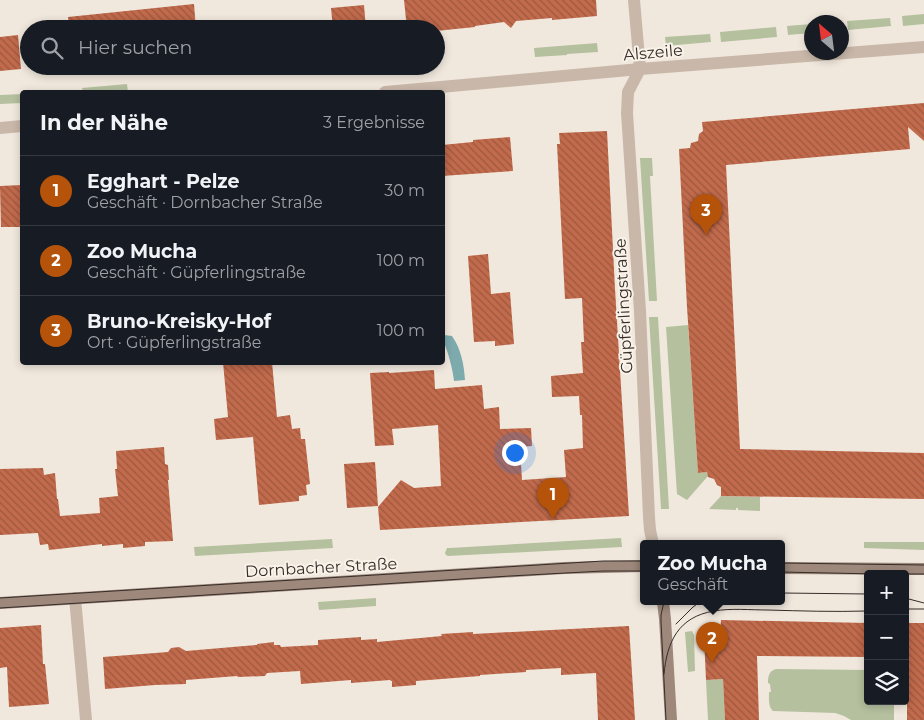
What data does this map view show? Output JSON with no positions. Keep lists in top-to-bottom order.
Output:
{
  "streets": {
    "main road": ["Dornbacher Straße"],
    "street": ["Alszeile", "Güpferlingstraße"]
  },
  "crossings": [
    ["Alszeile", "Güpferlingstraße"]
  ],
  "north": "top left",
  "page": {
    "search": "Hier suchen",
    "heading": ["In der Nähe", "3 Ergebnisse"],
    "list": [
      {
        "mark": "1",
        "name": "Egghart - Pelze",
        "note": "Geschäft · Dornbacher Straße",
        "value": "30 m"
      },
      {
        "mark": "2",
        "name": "Zoo Mucha",
        "note": "Geschäft · Güpferlingstraße",
        "value": "100 m"
      },
      {
        "mark": "3",
        "name": "Bruno-Kreisky-Hof",
        "note": "Ort · Güpferlingstraße",
        "value": "100 m"
      }
    ],
    "pins": ["3", "1", "2"],
    "popup": ["Zoo Mucha", "Geschäft"],
    "map_buttons": ["+", "−"]
  }
}
